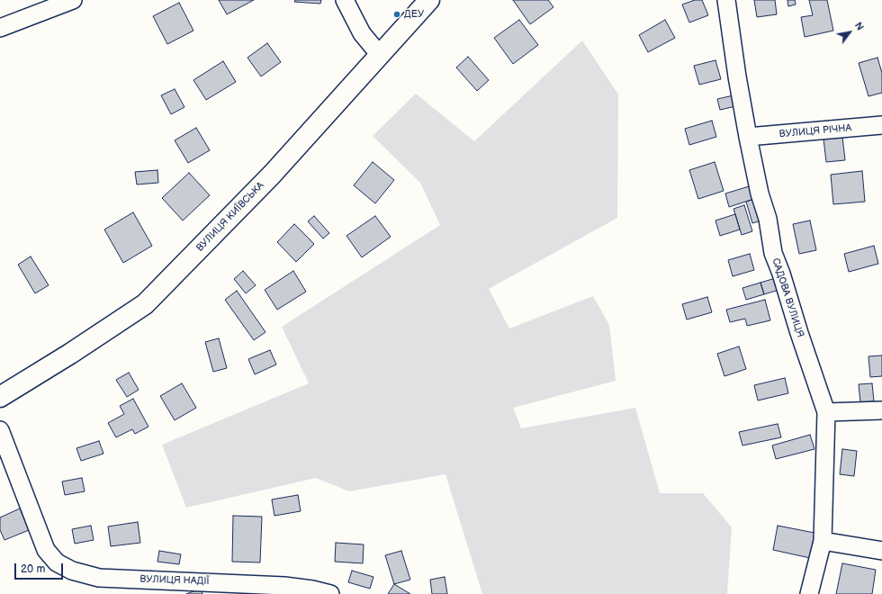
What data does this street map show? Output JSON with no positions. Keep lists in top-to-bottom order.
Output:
{
  "streets": {
    "street": [
      "ВУЛИЦЯ РІЧНА",
      "ВУЛИЦЯ КИЇВСЬКА",
      "САДОВА ВУЛИЦЯ",
      "ВУЛИЦЯ НАДІЇ"
    ]
  },
  "crossings": [
    ["ВУЛИЦЯ РІЧНА", "САДОВА ВУЛИЦЯ"]
  ],
  "places": ["ДЕУ"],
  "scale_bar": "20 m",
  "north": "top right"
}
